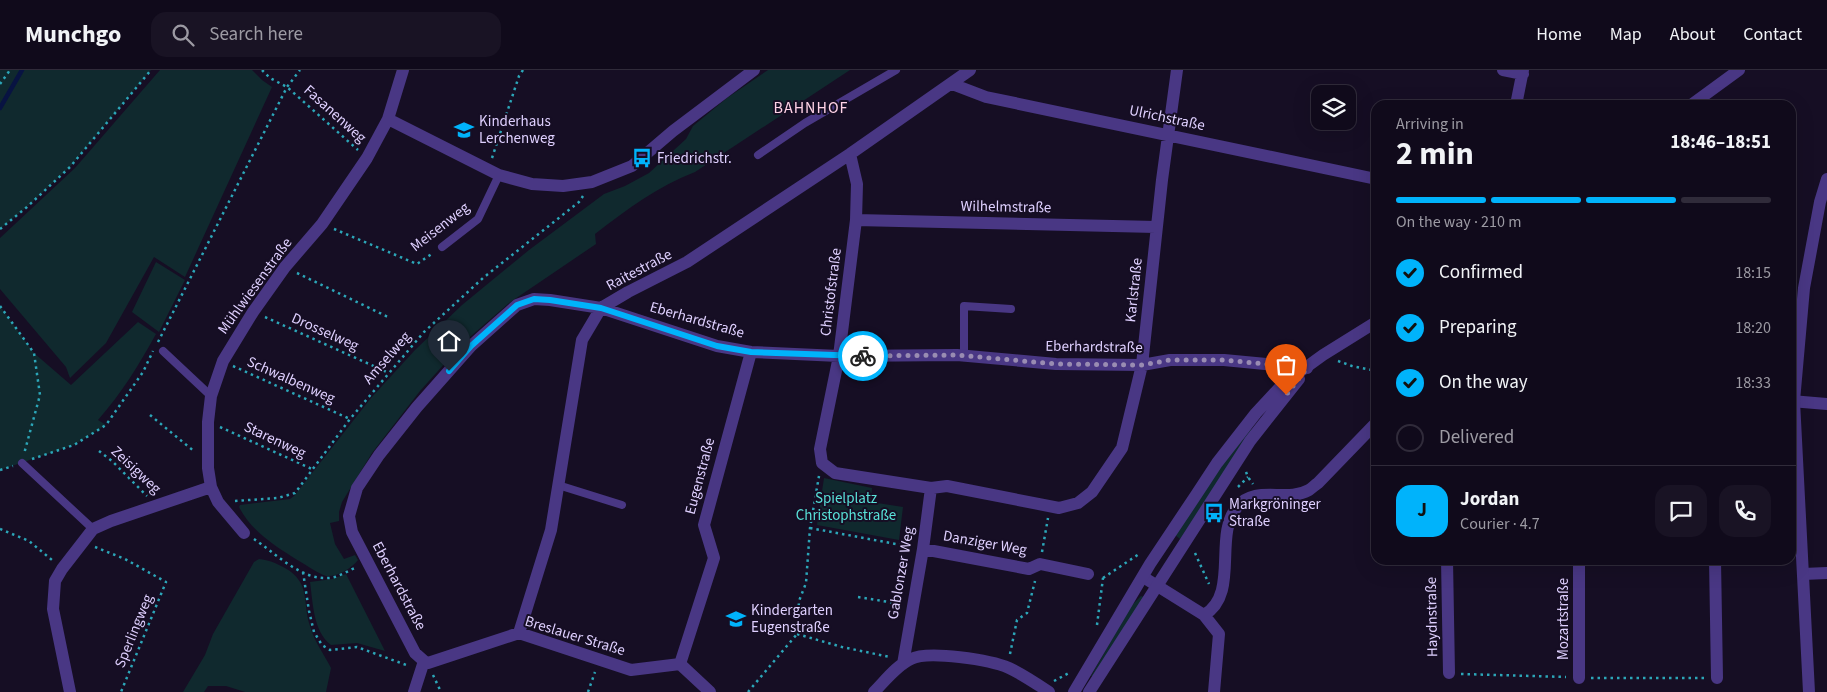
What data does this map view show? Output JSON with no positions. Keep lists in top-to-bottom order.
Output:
{
  "streets": {
    "street": [
      "Ulrichstraße",
      "Wilhelmstraße",
      "Raitestraße",
      "Mühlwiesenstraße",
      "Karlstraße",
      "Christofstraße",
      "Eberhardstraße",
      "Eugenstraße",
      "Danziger Weg",
      "Gablonzer Weg",
      "Haydnstraße",
      "Mozartstraße",
      "Breslauer Straße"
    ],
    "lane": ["Meisenweg"],
    "path": [
      "Fasanenweg",
      "Drosselweg",
      "Amselweg",
      "Schwalbenweg",
      "Starenweg",
      "Zeisigweg",
      "Sperlingweg"
    ]
  },
  "crossings": [
    ["Fasanenweg", "Mühlwiesenstraße"],
    ["Ulrichstraße", "Raitestraße"],
    ["Ulrichstraße", "Karlstraße"],
    ["Wilhelmstraße", "Karlstraße"],
    ["Wilhelmstraße", "Christofstraße"],
    ["Meisenweg", "Mühlwiesenstraße"],
    ["Raitestraße", "Christofstraße"],
    ["Raitestraße", "Eberhardstraße"],
    ["Raitestraße", "Breslauer Straße"],
    ["Mühlwiesenstraße", "Drosselweg"],
    ["Mühlwiesenstraße", "Amselweg"],
    ["Mühlwiesenstraße", "Schwalbenweg"],
    ["Karlstraße", "Christofstraße"],
    ["Karlstraße", "Eberhardstraße"],
    ["Karlstraße", "Gablonzer Weg"],
    ["Christofstraße", "Eberhardstraße"],
    ["Eberhardstraße", "Eugenstraße"],
    ["Eberhardstraße", "Breslauer Straße"],
    ["Drosselweg", "Amselweg"],
    ["Amselweg", "Schwalbenweg"],
    ["Amselweg", "Starenweg"],
    ["Eugenstraße", "Breslauer Straße"],
    ["Danziger Weg", "Gablonzer Weg"]
  ],
  "districts": ["BAHNHOF"],
  "parks": ["Spielplatz Christophstraße"],
  "places": {
    "school or university": ["Kinderhaus Lerchenweg", "Kindergarten Eugenstraße"],
    "bus stop": ["Friedrichstr.", "Markgröninger Straße"]
  },
  "page": {
    "header": "Munchgo",
    "search": "Search here",
    "nav": [
      "Home",
      "Map",
      "About",
      "Contact"
    ],
    "heading": ["2 min", "Arriving in", "18:46–18:51"],
    "panel": ["Jordan", "Courier · 4.7"],
    "bar": "On the way · 210 m",
    "list": [
      ["Confirmed", "18:15"],
      ["Preparing", "18:20"],
      ["On the way", "18:33"],
      "Delivered"
    ],
    "round": "J"
  }
}
